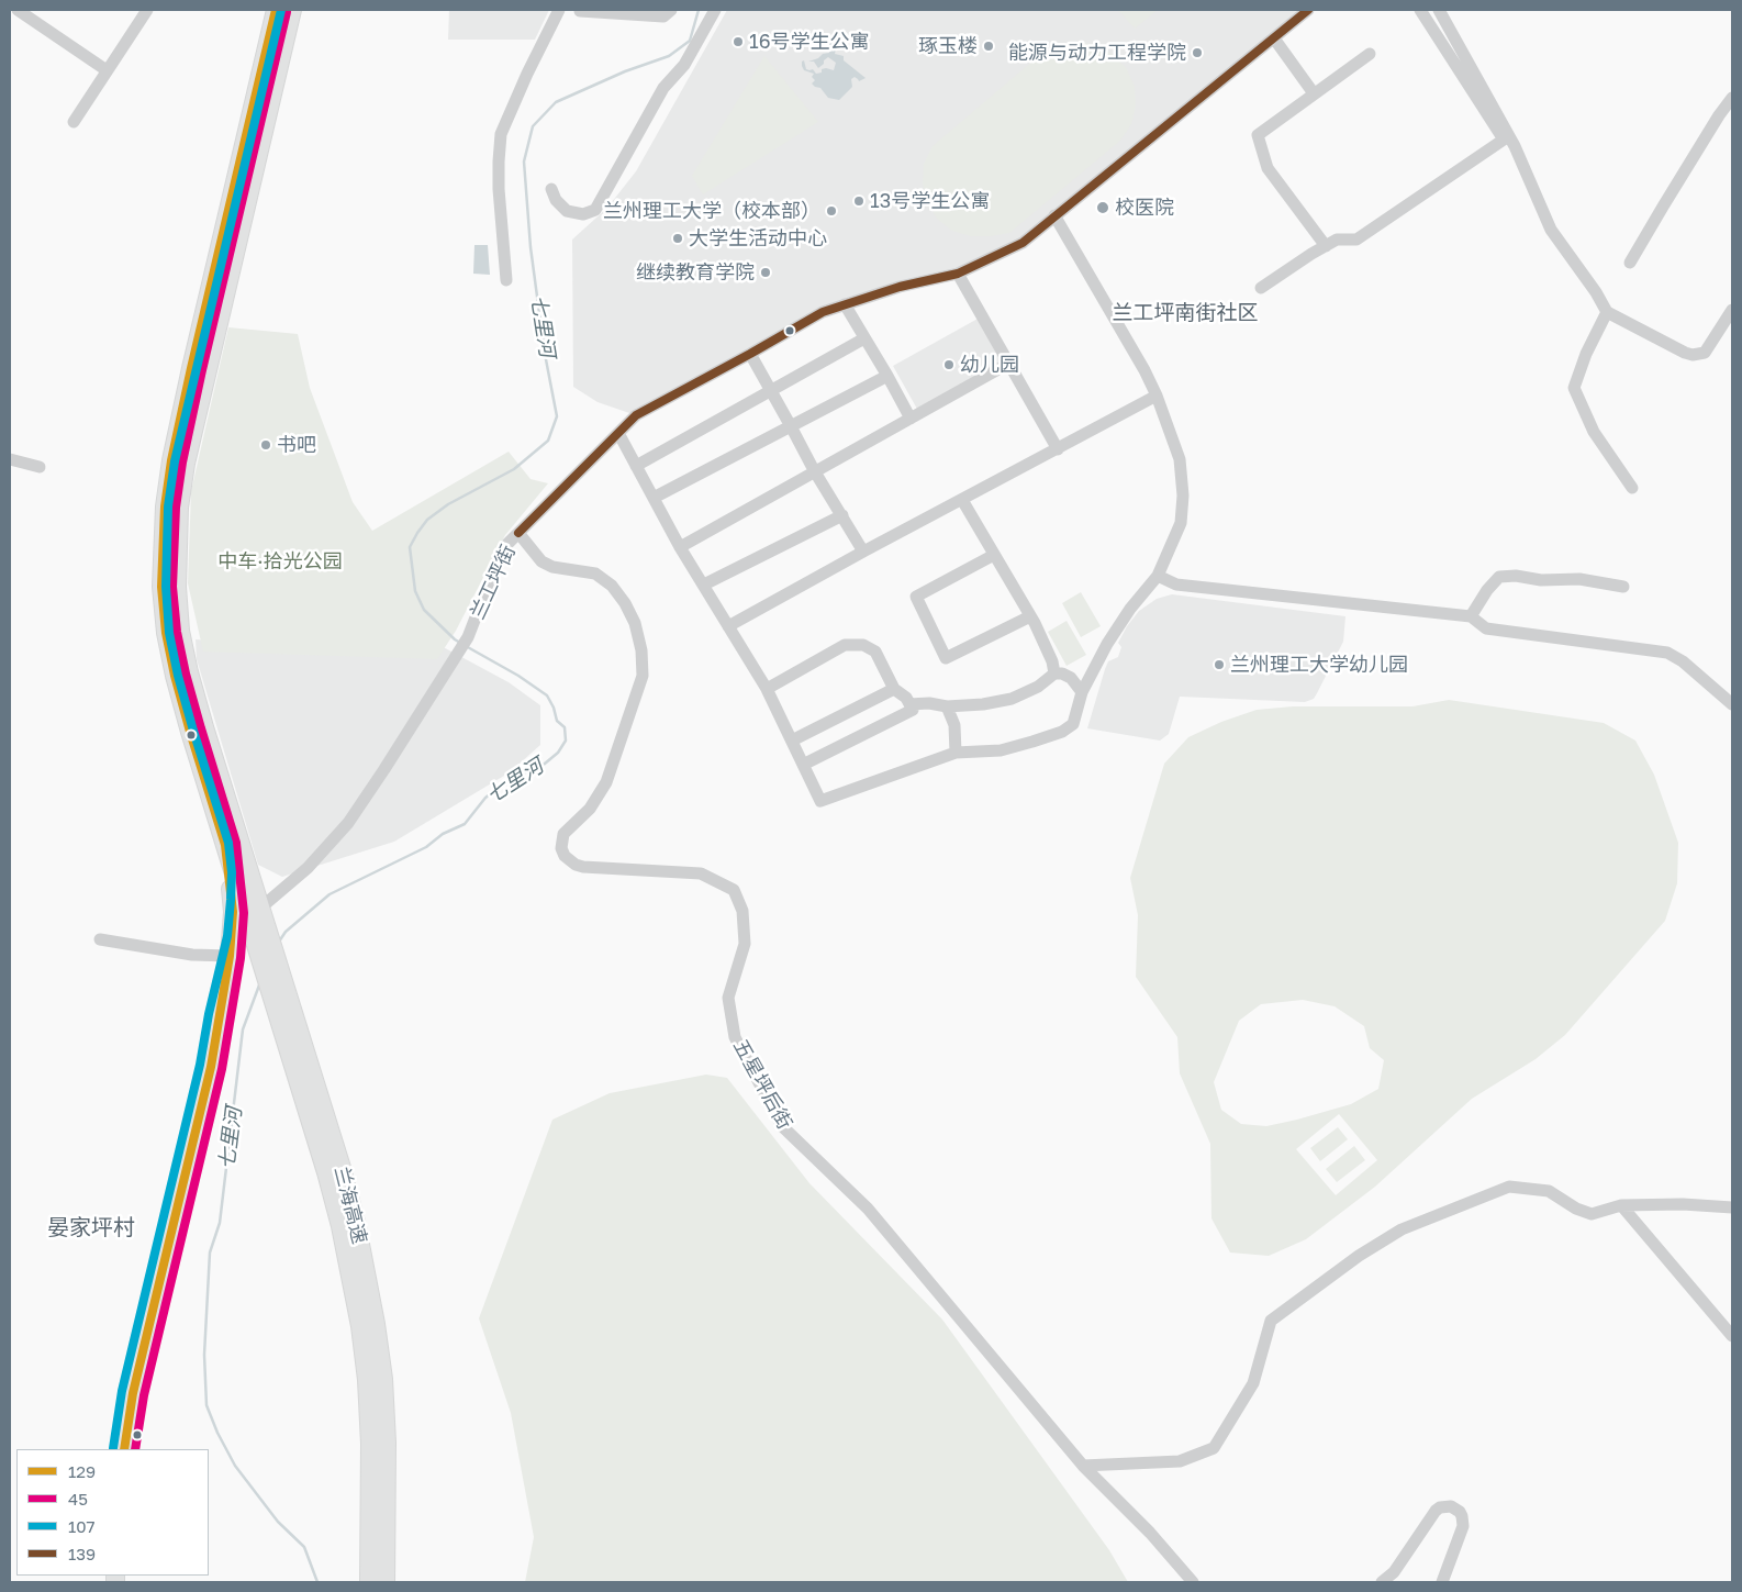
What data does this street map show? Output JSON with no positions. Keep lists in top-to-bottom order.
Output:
{
  "streets": {
    "highway": ["兰海高速"],
    "street": ["兰工坪街", "五星坪后街"]
  },
  "crossings": [
    ["兰工坪街", "五星坪后街"],
    ["兰工坪街", "兰海高速"]
  ],
  "districts": ["兰工坪南街社区", "晏家坪村"],
  "water": ["七里河"],
  "parks": ["中车·拾光公园"],
  "places": [
    "16号学生公寓",
    "琢玉楼",
    "能源与动力工程学院",
    "13号学生公寓",
    "校医院",
    "兰州理工大学（校本部）",
    "大学生活动中心",
    "继续教育学院",
    "幼儿园",
    "书吧",
    "兰州理工大学幼儿园"
  ],
  "lines": [
    "transit line 129",
    "transit line 107",
    "transit line 139",
    "transit line 45"
  ],
  "legend": [
    "129",
    "45",
    "107",
    "139"
  ]
}
